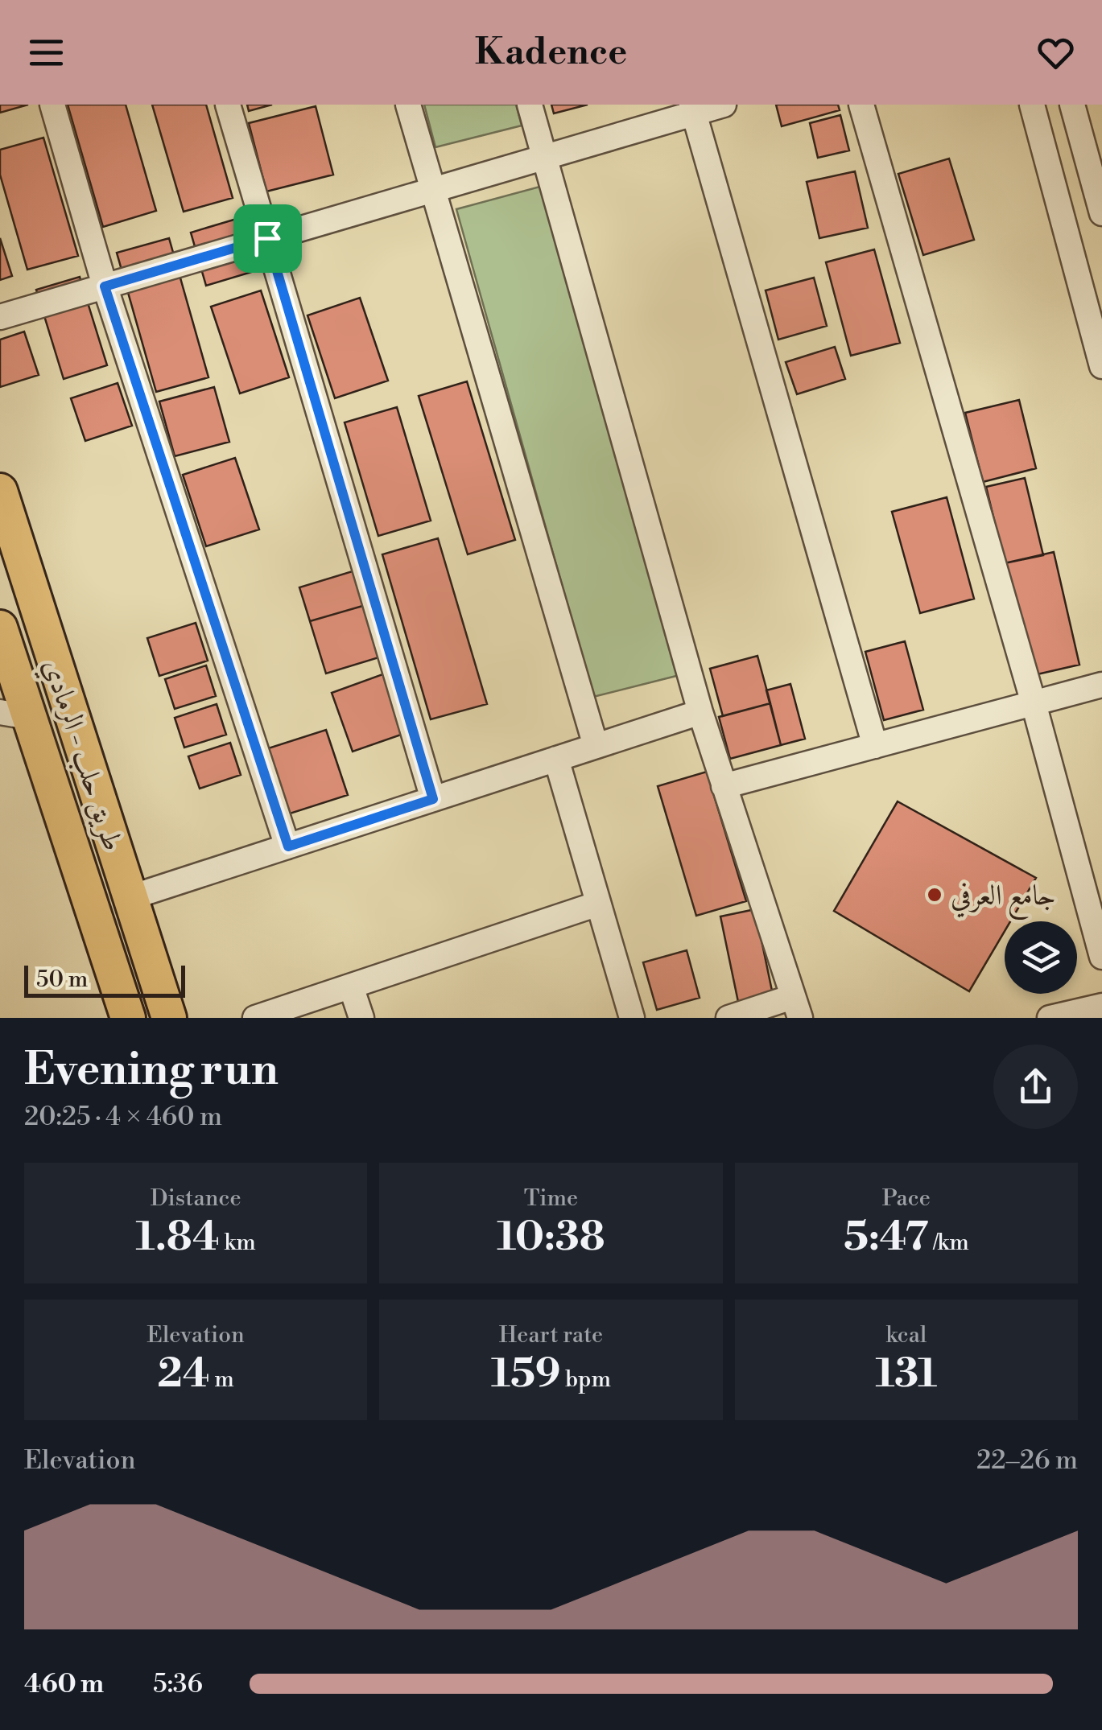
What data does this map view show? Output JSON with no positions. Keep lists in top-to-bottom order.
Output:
{
  "streets": {
    "highway": ["طريق حلب - الرمادي"]
  },
  "places": ["جامع العرفي"],
  "scale_bar": "50 m",
  "page": {
    "header": "Kadence",
    "scale": "50 m",
    "heading": ["Evening run", "20:25 · 4 × 460 m"],
    "stats": [
      ["Distance", "1.84 km"],
      ["Time", "10:38"],
      ["Pace", "5:47 /km"],
      ["Elevation", "24 m"],
      ["Heart rate", "159 bpm"],
      ["kcal", "131"]
    ],
    "chart": ["Elevation", "22–26 m"],
    "list": [
      {
        "name": "460 m",
        "note": "5:36"
      }
    ]
  }
}
